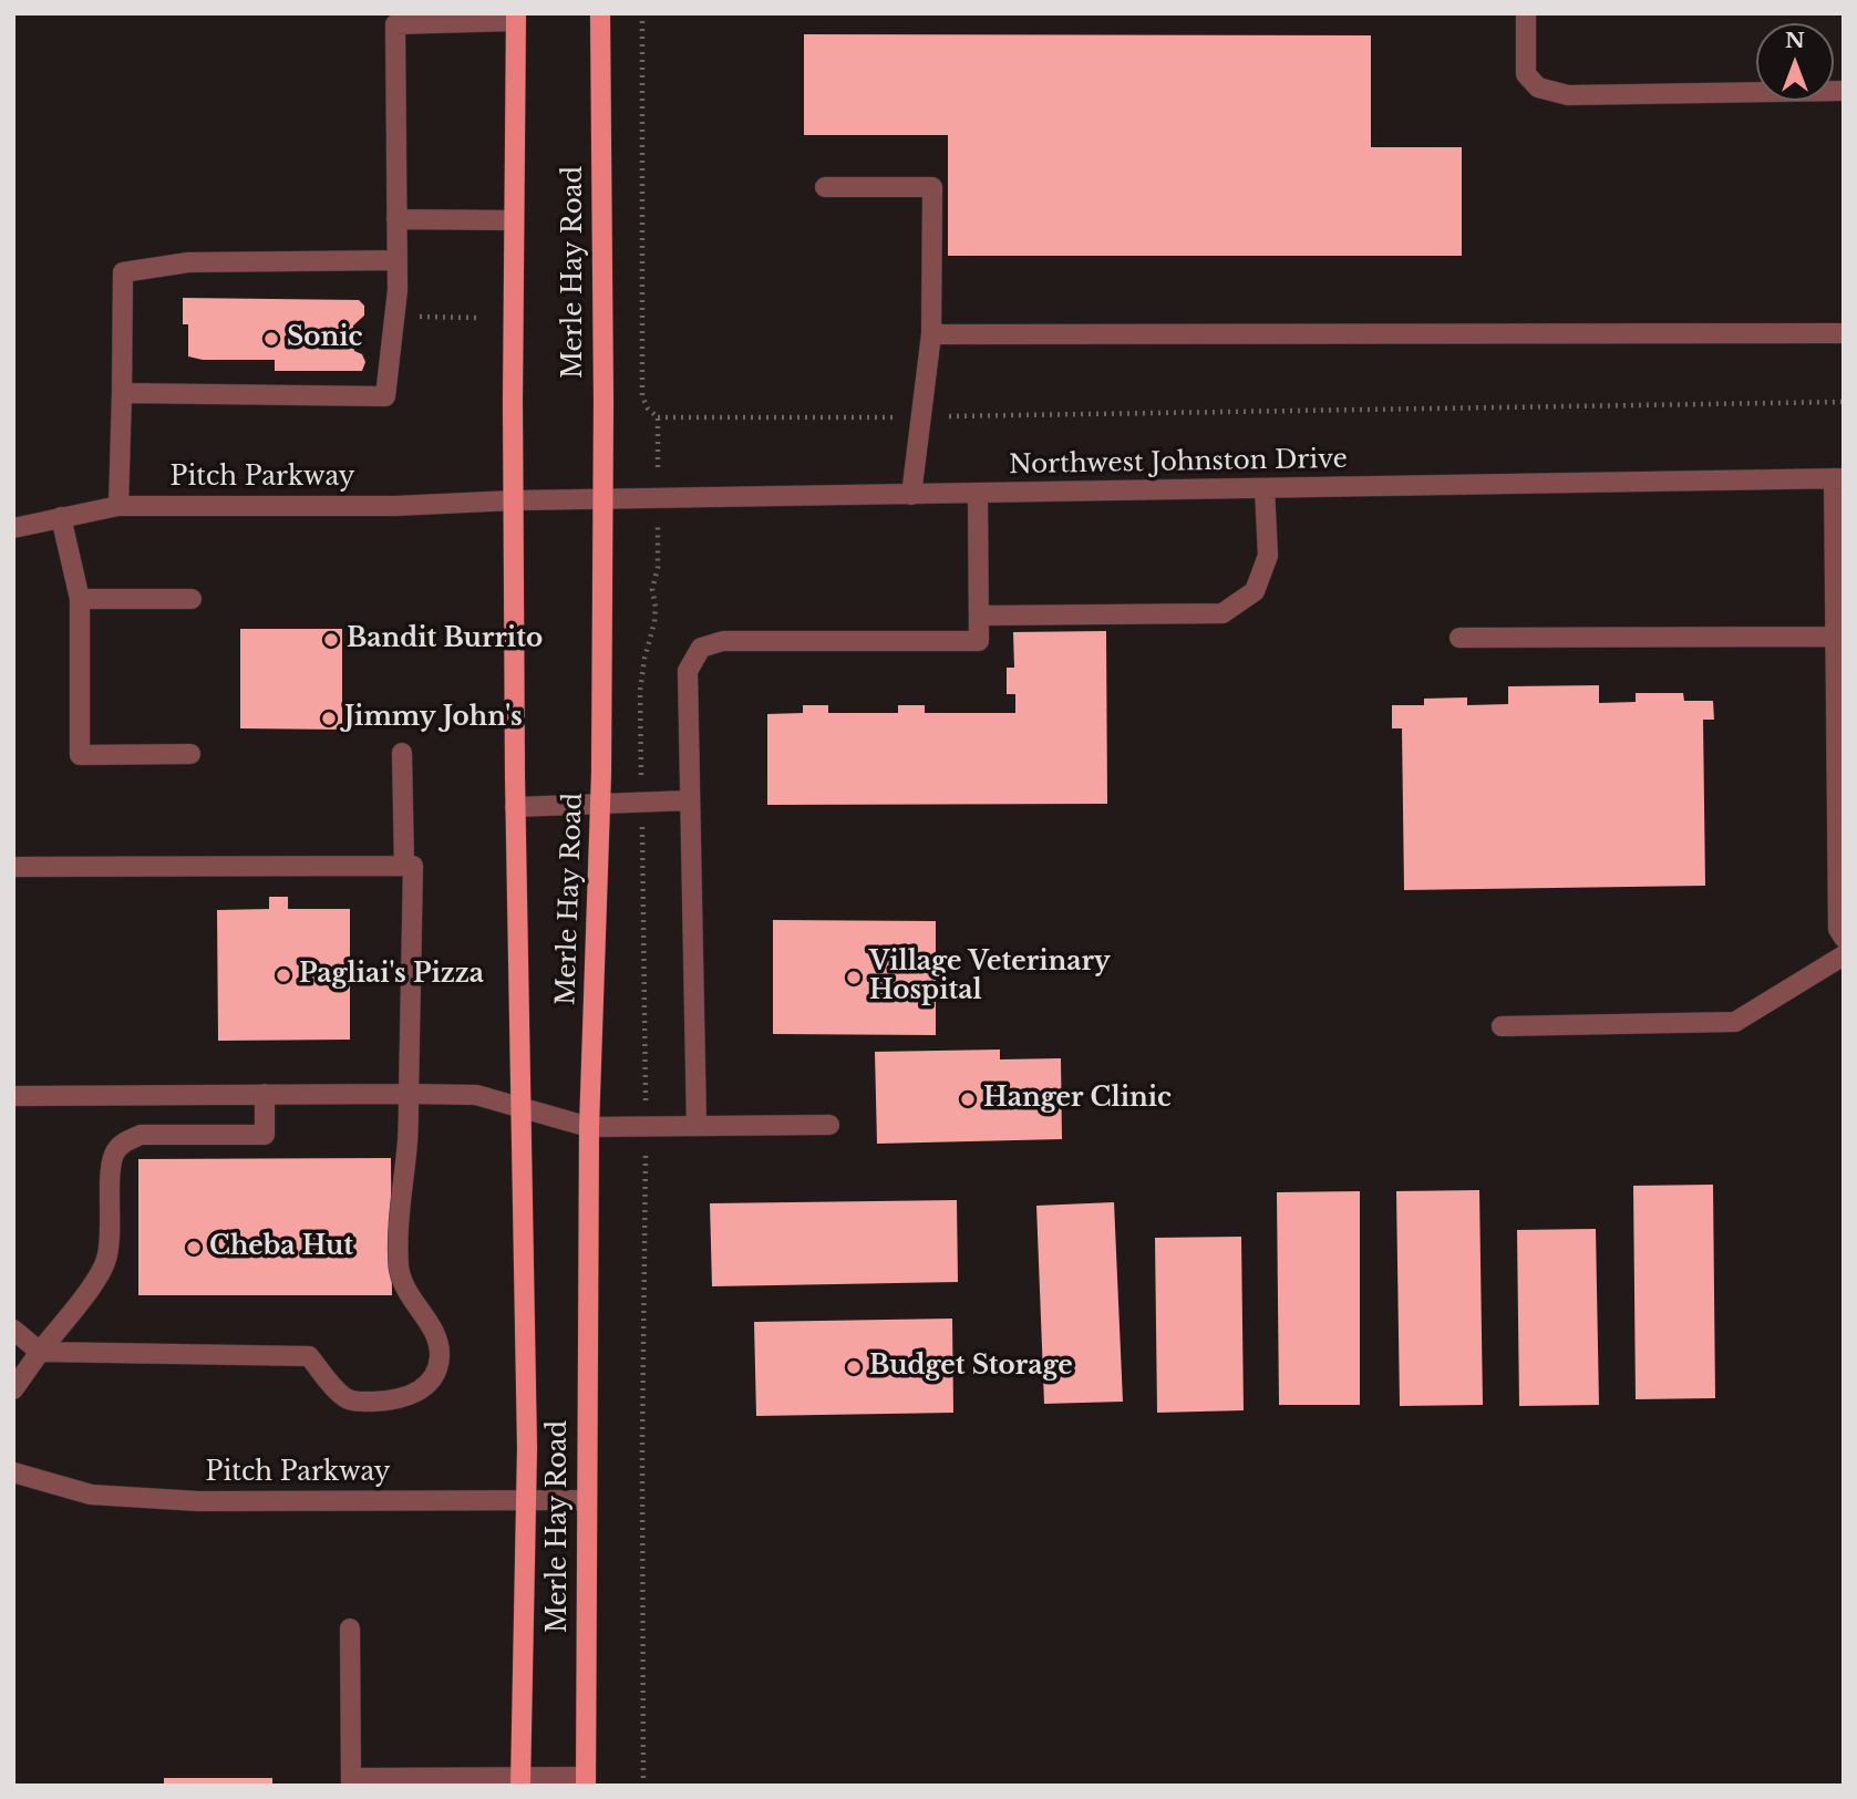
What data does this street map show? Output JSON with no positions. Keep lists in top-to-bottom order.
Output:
{
  "streets": {
    "main road": ["Merle Hay Road"],
    "street": ["Northwest Johnston Drive", "Pitch Parkway"]
  },
  "crossings": [
    ["Merle Hay Road", "Northwest Johnston Drive"],
    ["Merle Hay Road", "Pitch Parkway"],
    ["Northwest Johnston Drive", "Pitch Parkway"]
  ],
  "places": [
    "Sonic",
    "Bandit Burrito",
    "Jimmy John's",
    "Pagliai's Pizza",
    "Village Veterinary Hospital",
    "Hanger Clinic",
    "Cheba Hut",
    "Budget Storage"
  ],
  "north": "top"
}
